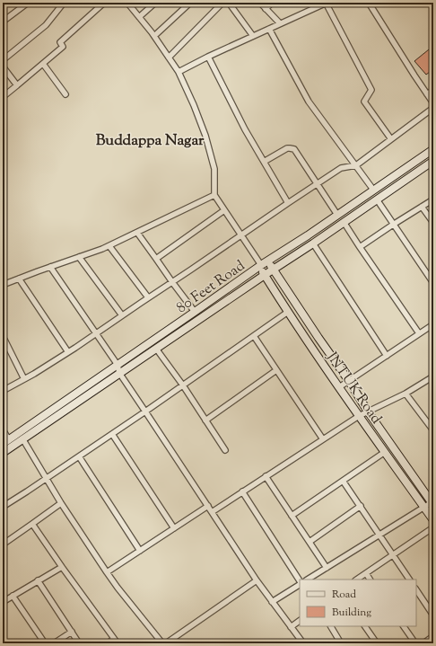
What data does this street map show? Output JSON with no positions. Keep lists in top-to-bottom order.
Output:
{
  "streets": {
    "main road": ["80 Feet Road", "JNTUK Road"]
  },
  "crossings": [
    ["80 Feet Road", "JNTUK Road"]
  ],
  "districts": ["Buddappa Nagar"],
  "legend": ["Road", "Building"]
}
